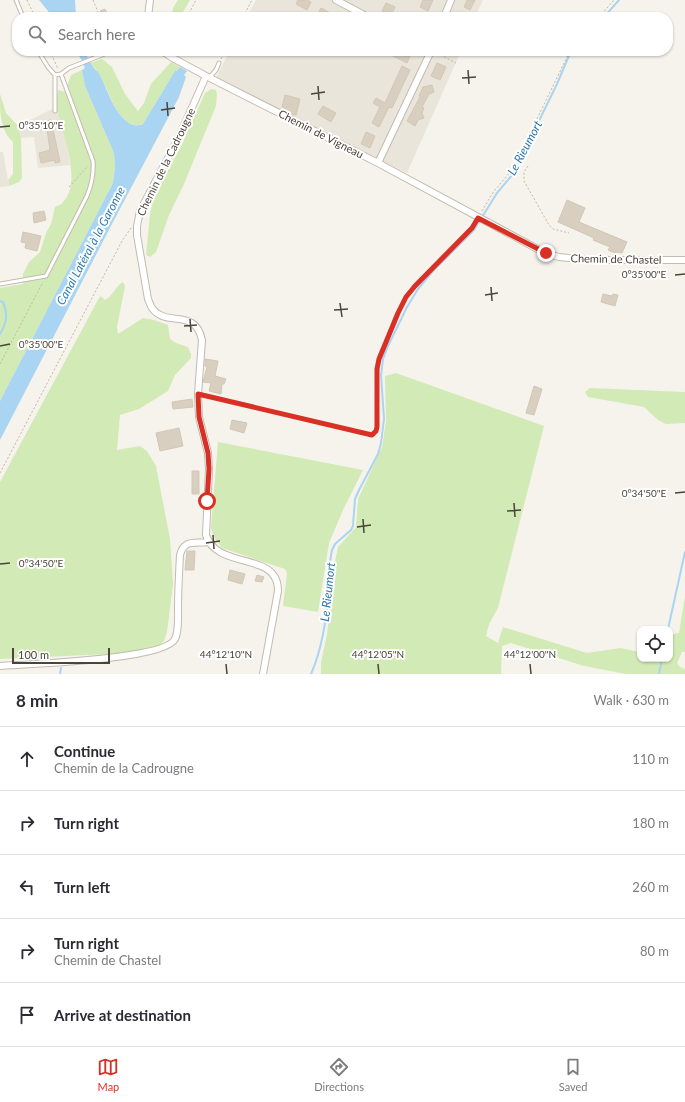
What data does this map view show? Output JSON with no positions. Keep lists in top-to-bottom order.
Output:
{
  "streets": {
    "street": ["Chemin de Vigneau", "Chemin de la Cadrougne", "Chemin de Chastel"]
  },
  "crossings": [
    ["Chemin de Vigneau", "Chemin de la Cadrougne"],
    ["Chemin de Vigneau", "Chemin de Chastel"]
  ],
  "water": ["Le Rieumort", "Canal Latéral à la Garonne"],
  "scale_bar": "100 m",
  "page": {
    "search": "Search here",
    "scale": "100 m",
    "heading": ["8 min", "Walk · 630 m"],
    "list": [
      ["Continue", "Chemin de la Cadrougne", "110 m"],
      ["Turn right", "180 m"],
      ["Turn left", "260 m"],
      ["Turn right", "Chemin de Chastel", "80 m"],
      "Arrive at destination"
    ],
    "nav": ["Map", "Directions", "Saved"]
  },
  "coordinates": [
    "0°35'10\"E",
    "0°35'00\"E",
    "0°34'50\"E",
    "44°12'10\"N",
    "44°12'05\"N",
    "44°12'00\"N"
  ]
}
